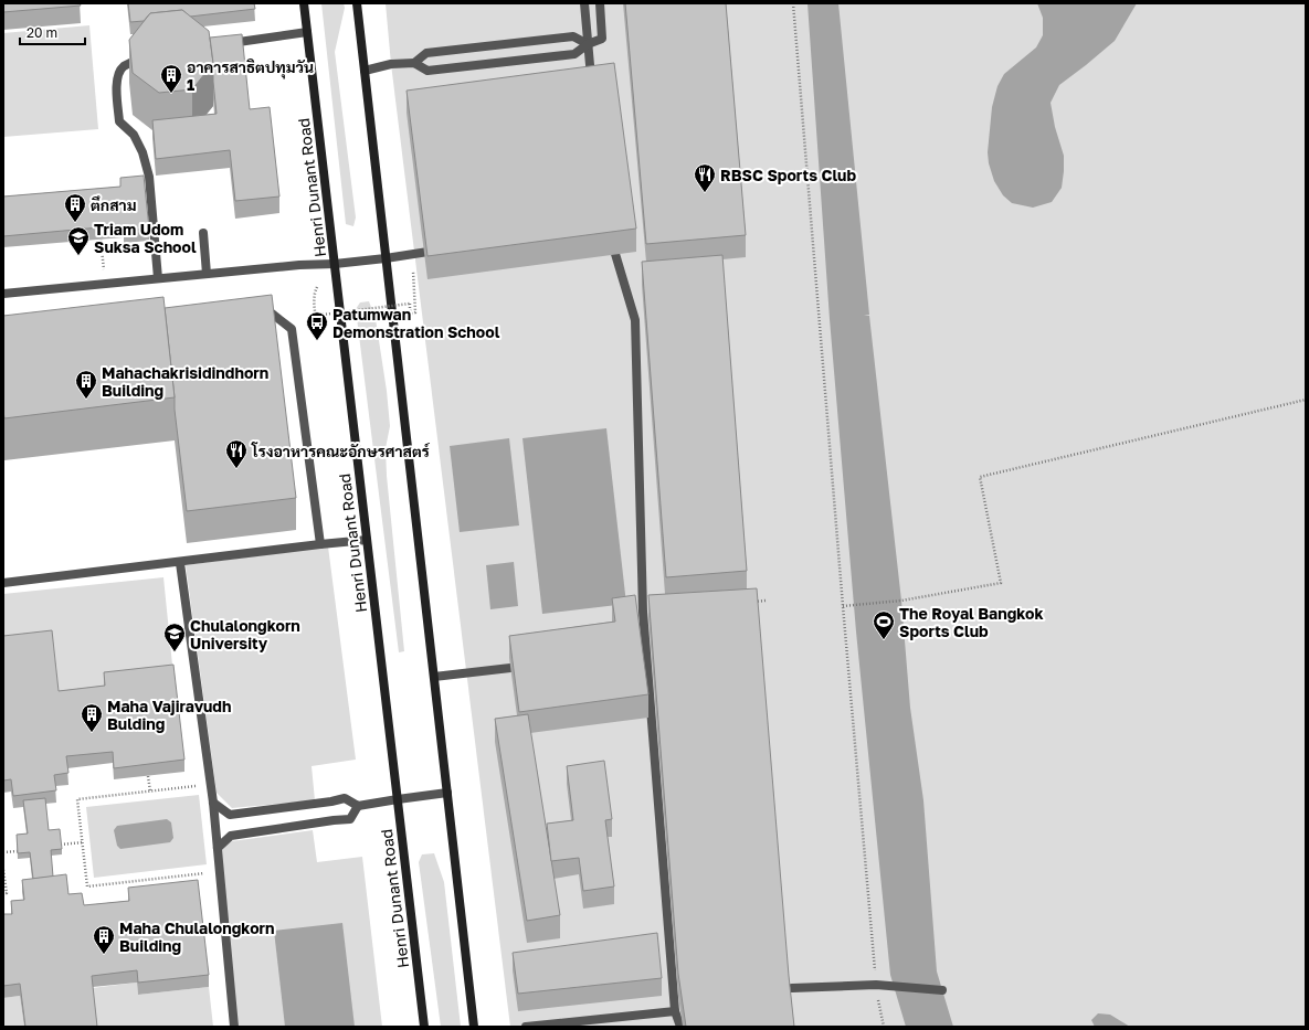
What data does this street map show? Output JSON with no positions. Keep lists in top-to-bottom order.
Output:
{
  "streets": {
    "main road": ["Henri Dunant Road"]
  },
  "places": {
    "building": [
      "อาคารสาธิตปทุมวัน 1",
      "ตึกสาม",
      "Mahachakrisidindhorn Building",
      "Maha Vajiravudh Bulding",
      "Maha Chulalongkorn Building"
    ],
    "restaurant": ["RBSC Sports Club", "โรงอาหารคณะอักษรศาสตร์"],
    "school or university": ["Triam Udom Suksa School", "Chulalongkorn University"],
    "bus stop": ["Patumwan Demonstration School"],
    "sports": ["The Royal Bangkok Sports Club"]
  },
  "scale_bar": "20 m"
}
